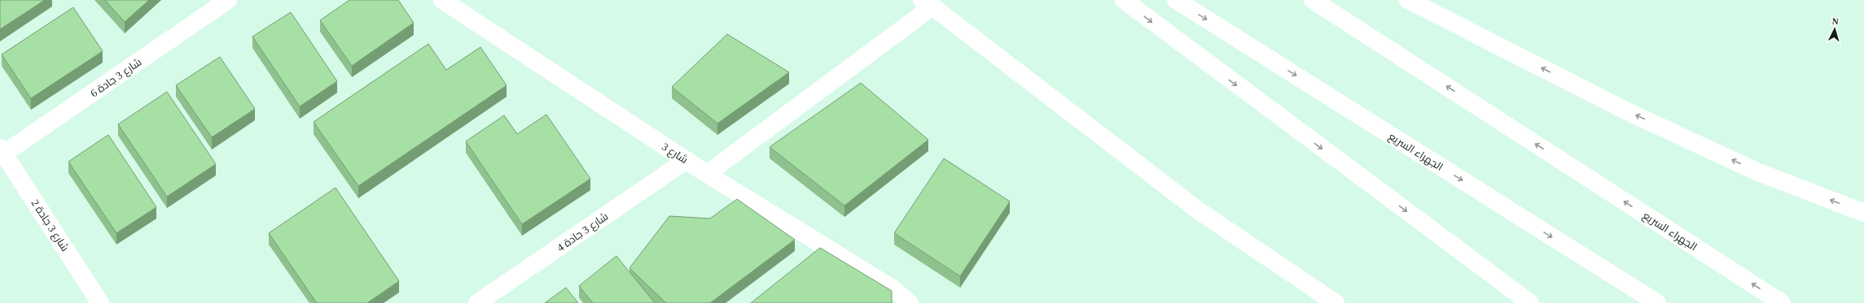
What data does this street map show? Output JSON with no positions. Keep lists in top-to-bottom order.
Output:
{
  "streets": {
    "main road": [
      "شارع 3 جادة 6",
      "الجهراء السريع",
      "شارع 3",
      "شارع 3 جادة 2",
      "شارع 3 جادة 4"
    ]
  },
  "crossings": [
    ["شارع 3 جادة 6", "شارع 3 جادة 2"],
    ["شارع 3", "شارع 3 جادة 4"]
  ],
  "north": "top"
}
